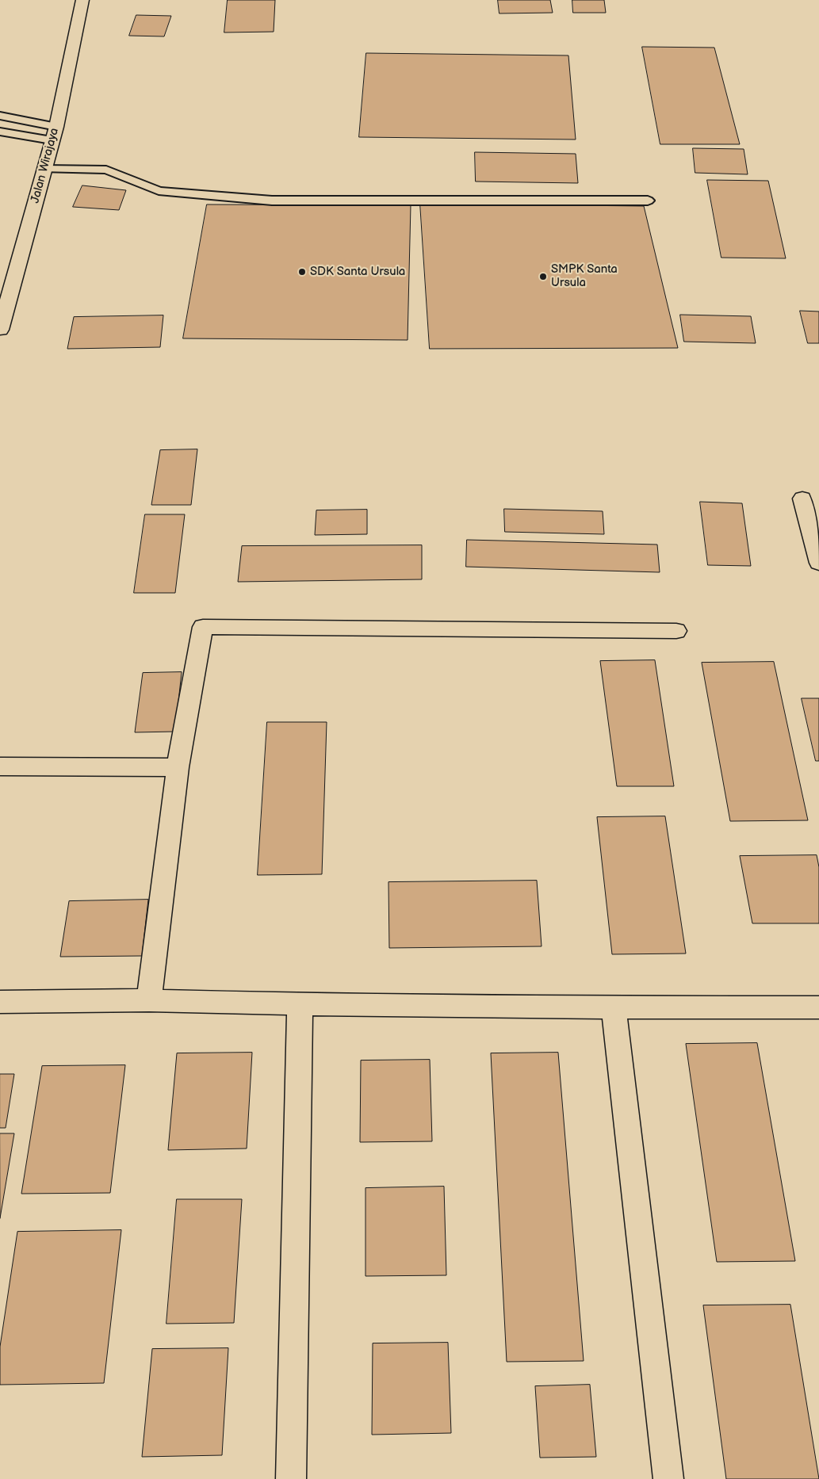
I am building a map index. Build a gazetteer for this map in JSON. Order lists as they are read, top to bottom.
{
  "streets": {
    "street": ["Jalan Wirajaya"]
  },
  "places": ["SDK Santa Ursula", "SMPK Santa Ursula"]
}
